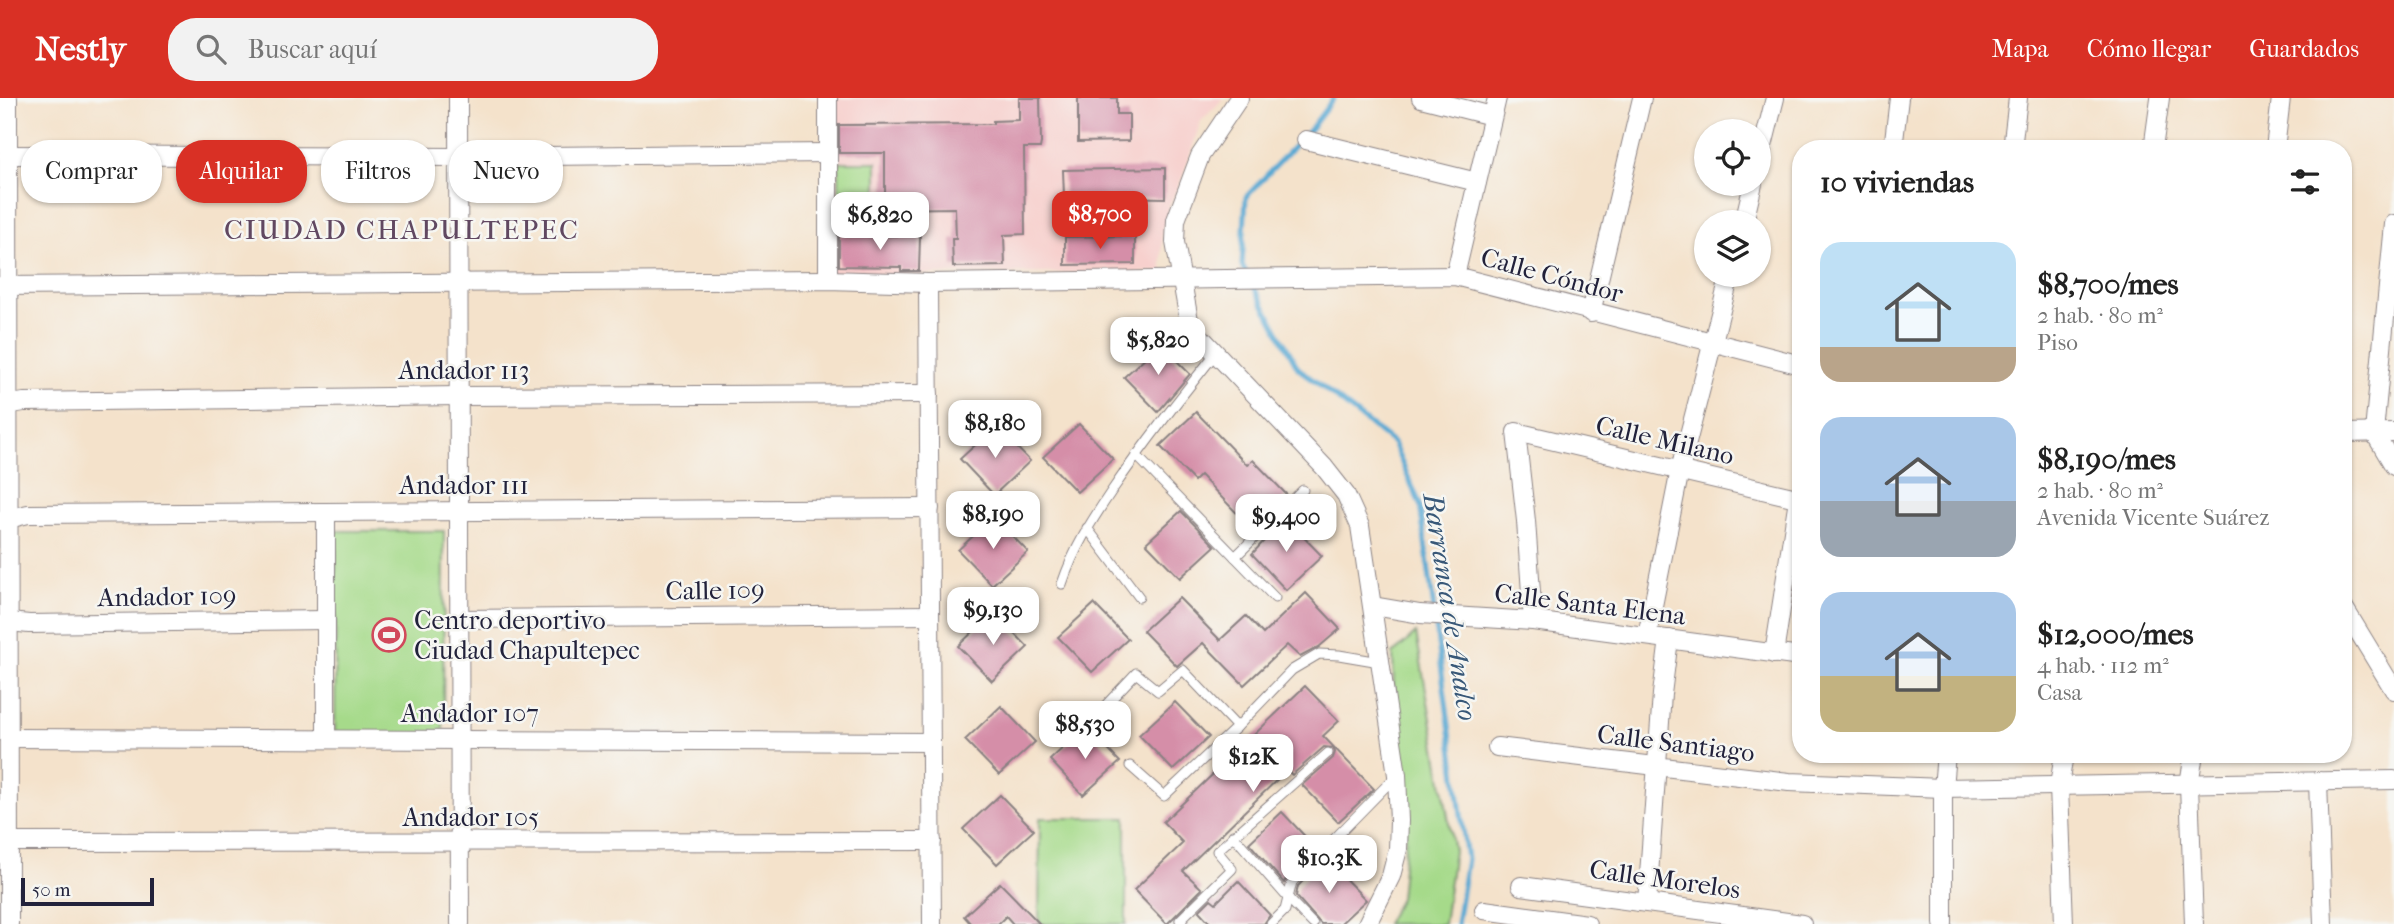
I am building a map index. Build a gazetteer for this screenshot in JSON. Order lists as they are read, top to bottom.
{
  "streets": {
    "street": [
      "Calle Cóndor",
      "Andador 113",
      "Calle Milano",
      "Andador 111",
      "Calle 109",
      "Andador 109",
      "Calle Santa Elena",
      "Andador 107",
      "Calle Santiago",
      "Andador 105",
      "Calle Morelos"
    ]
  },
  "crossings": [
    ["Calle Milano", "Calle Santa Elena"]
  ],
  "districts": ["CIUDAD CHAPULTEPEC"],
  "water": ["Barranca de Analco"],
  "places": {
    "sports": ["Centro deportivo Ciudad Chapultepec"]
  },
  "scale_bar": "50 m",
  "page": {
    "header": "Nestly",
    "search": "Buscar aquí",
    "nav": ["Mapa", "Cómo llegar", "Guardados"],
    "chip": [
      "Comprar",
      "Alquilar",
      "Filtros",
      "Nuevo"
    ],
    "heading": "10 viviendas",
    "price": [
      "$8,700",
      "$6,820",
      "$5,820",
      "$8,180",
      "$8,190",
      "$9,400",
      "$9,130",
      "$8,530",
      "$12K",
      "$10.3K"
    ],
    "list": [
      {
        "name": "$8,700/mes",
        "note": "2 hab. · 80 m² · Piso"
      },
      {
        "name": "$8,190/mes",
        "note": "2 hab. · 80 m² · Avenida Vicente Suárez"
      },
      {
        "name": "$12,000/mes",
        "note": "4 hab. · 112 m² · Casa"
      }
    ],
    "scale": "50 m"
  }
}
